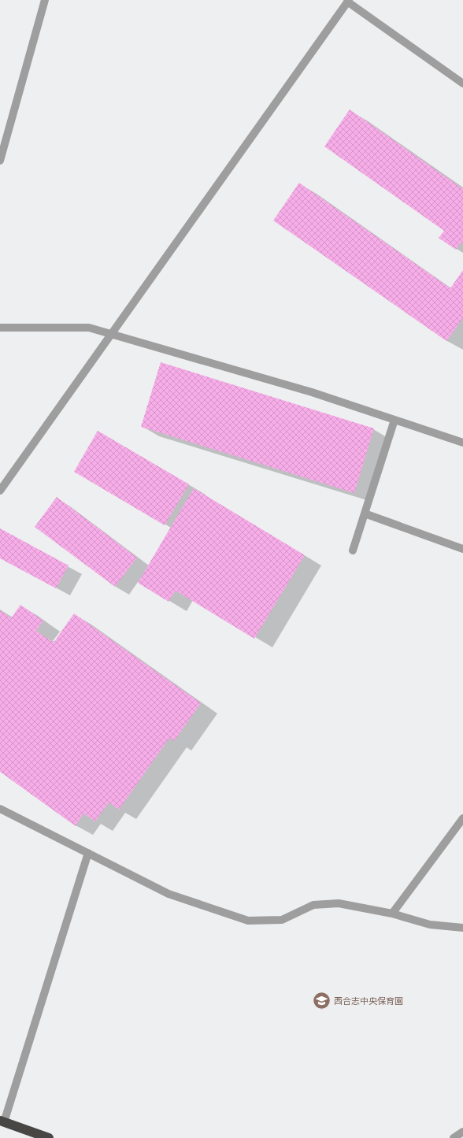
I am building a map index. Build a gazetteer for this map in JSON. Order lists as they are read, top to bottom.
{
  "places": {
    "school or university": ["西合志中央保育園"]
  }
}
